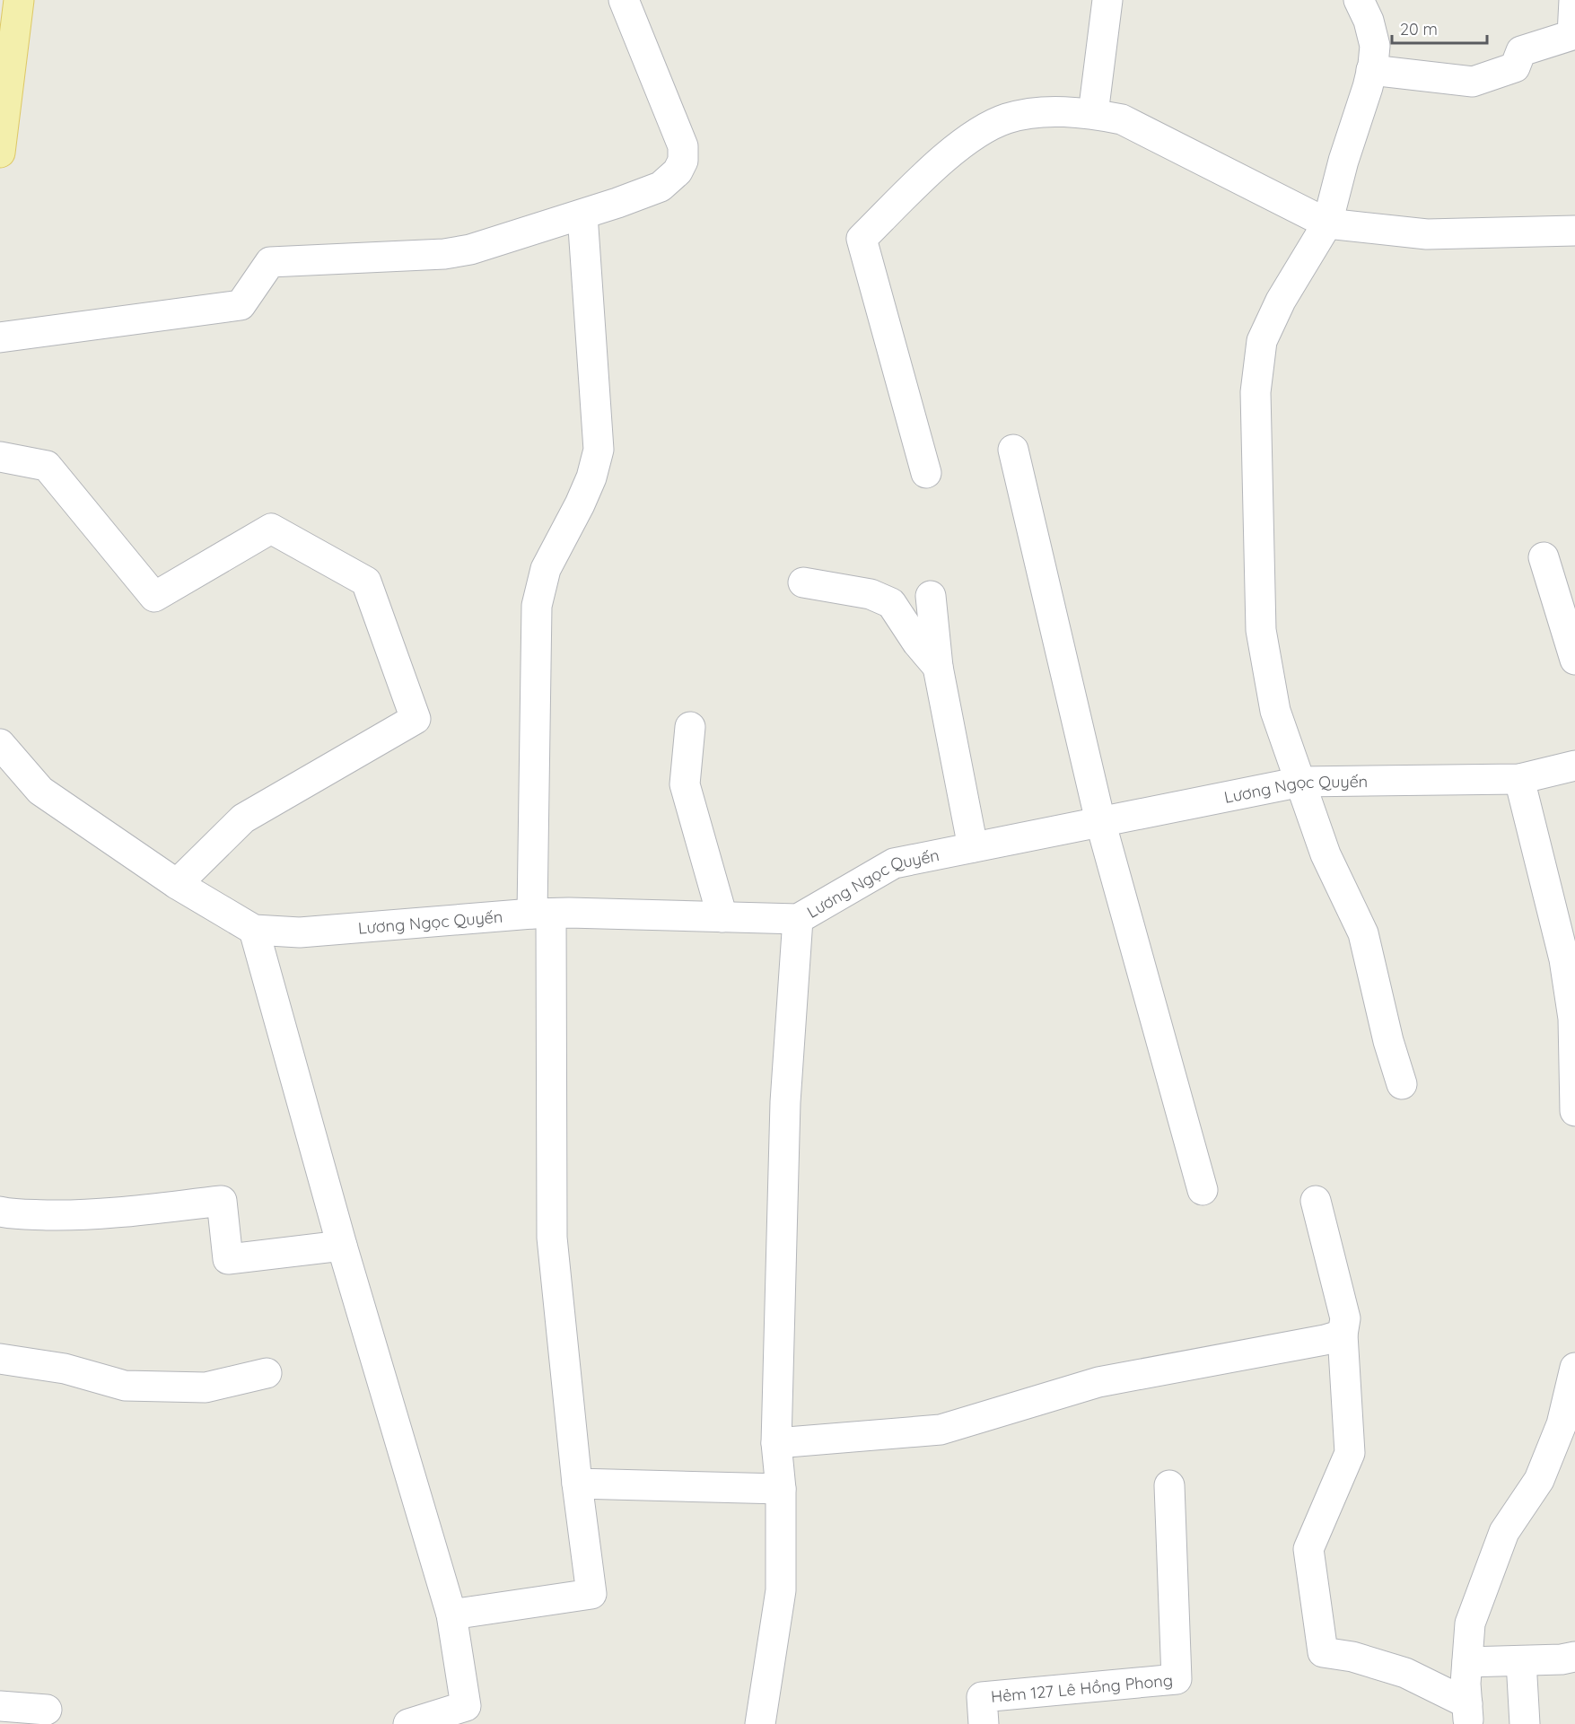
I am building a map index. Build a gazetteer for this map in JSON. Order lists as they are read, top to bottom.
{
  "streets": {
    "street": ["Lương Ngọc Quyến", "Hẻm 127 Lê Hồng Phong"]
  },
  "scale_bar": "20 m"
}
